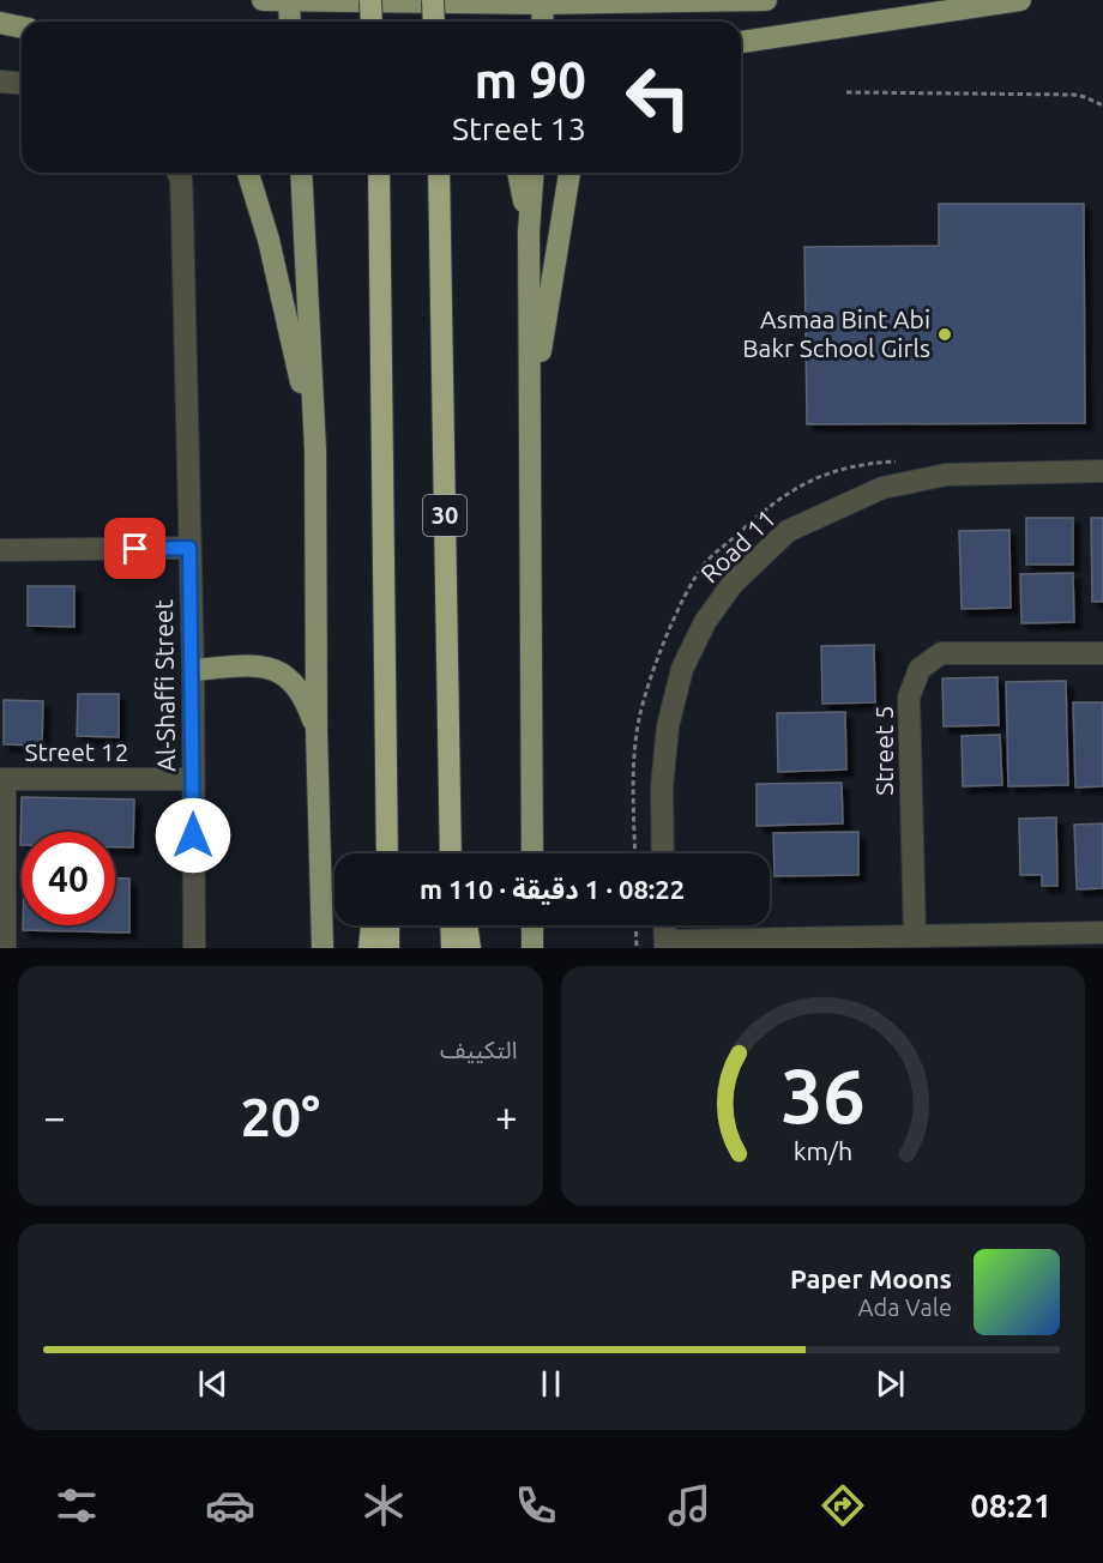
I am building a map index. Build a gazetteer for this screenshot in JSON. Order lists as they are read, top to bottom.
{
  "streets": {
    "highway": ["30"],
    "street": [
      "Road 11",
      "Al-Shaffi Street",
      "Street 5",
      "Street 12"
    ]
  },
  "crossings": [
    ["Al-Shaffi Street", "Street 12"]
  ],
  "places": ["Asmaa Bint Abi Bakr School Girls"],
  "page": {
    "turn": ["90 m", "Street 13"],
    "limit": "40",
    "trip": "08:22 · 1 دقيقة · 110 m",
    "tile": "التكييف",
    "heat": ["−", "20°", "+"],
    "song": ["Paper Moons", "Ada Vale"],
    "tabs": "08:21",
    "gauge": ["36", "km/h"]
  }
}
